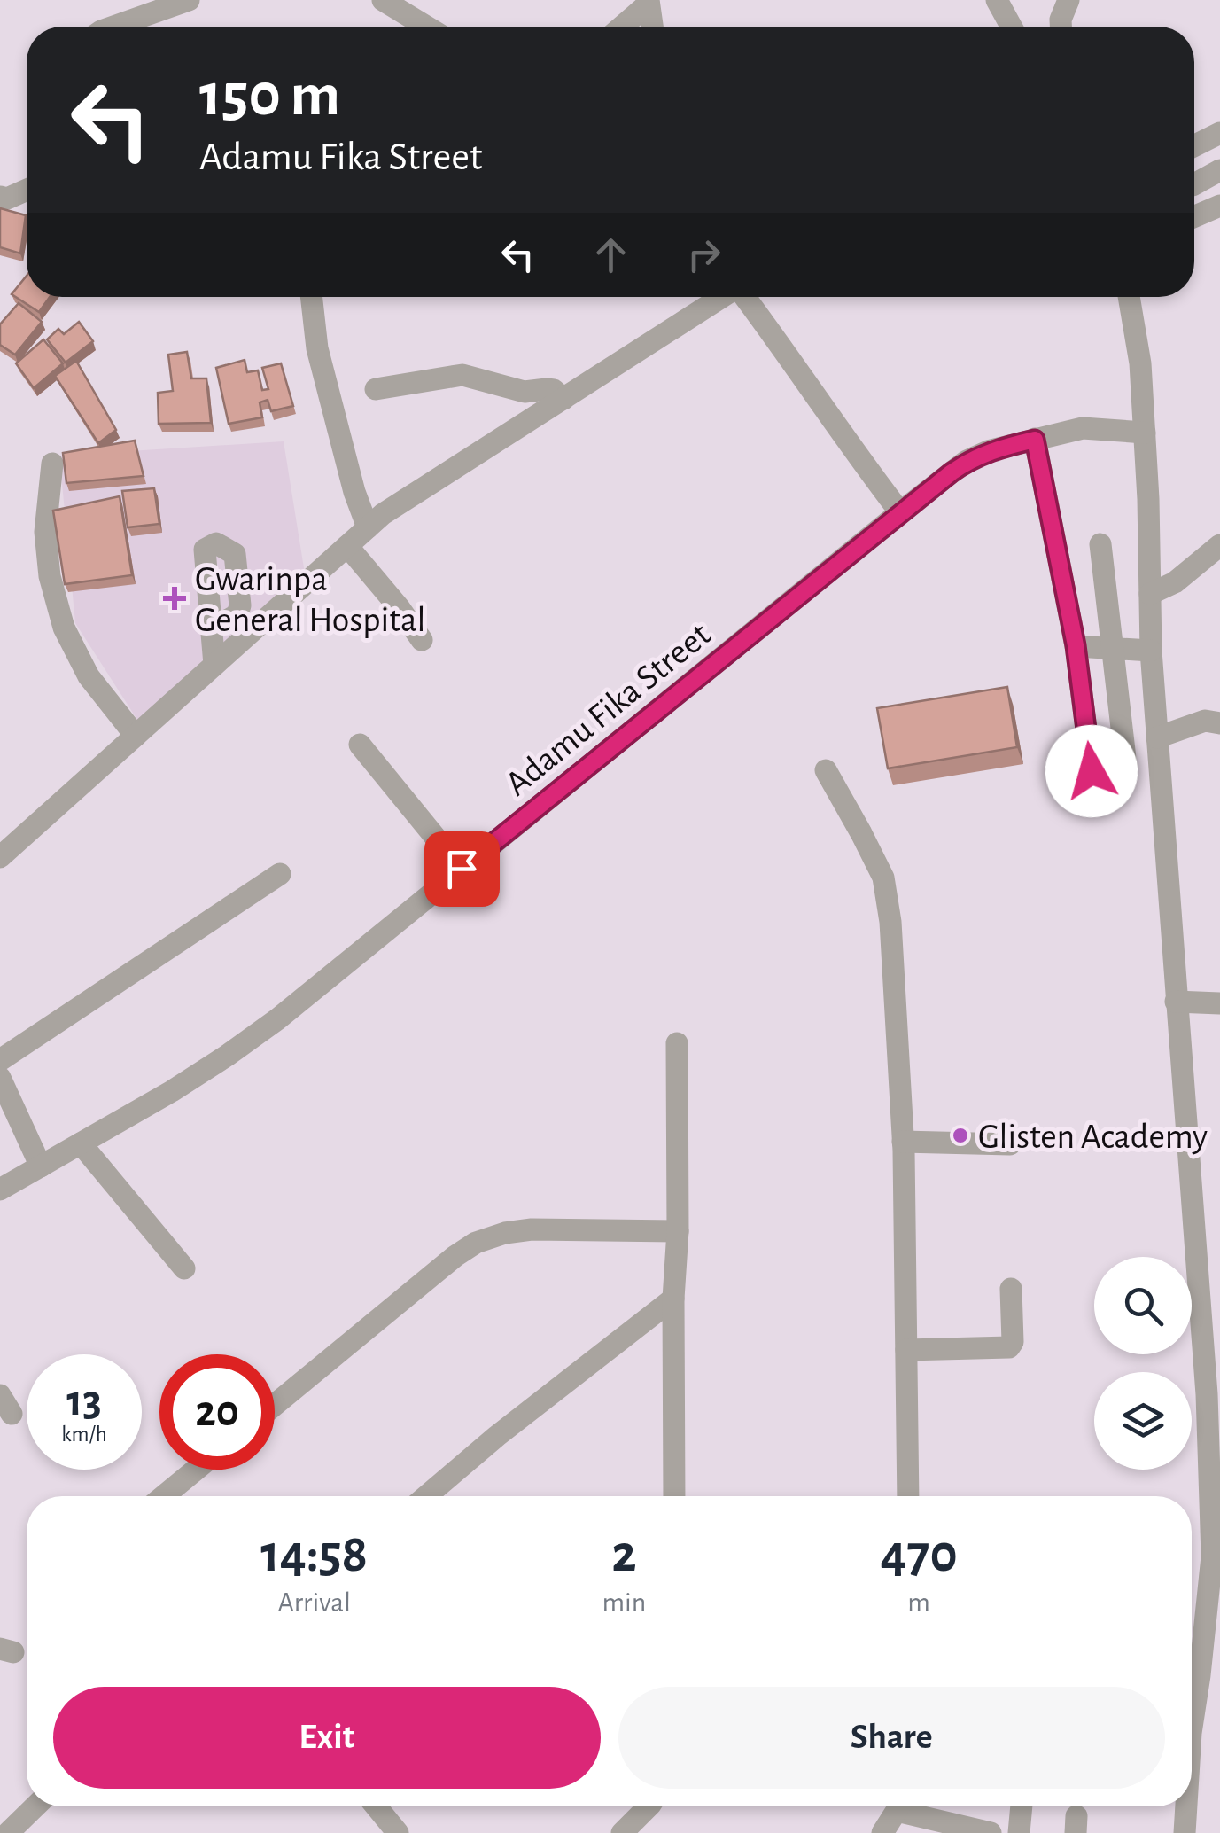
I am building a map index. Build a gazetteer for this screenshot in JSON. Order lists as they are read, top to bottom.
{
  "streets": {
    "street": ["Adamu Fika Street"]
  },
  "places": {
    "health": ["Gwarinpa General Hospital"],
    "other": ["Glisten Academy"]
  },
  "page": {
    "turn": ["150 m", "Adamu Fika Street"],
    "speed": "13 km/h",
    "limit": "20",
    "eta": [
      "14:58",
      "Arrival",
      "2",
      "min",
      "470",
      "m"
    ],
    "buttons": ["Exit", "Share"]
  }
}
